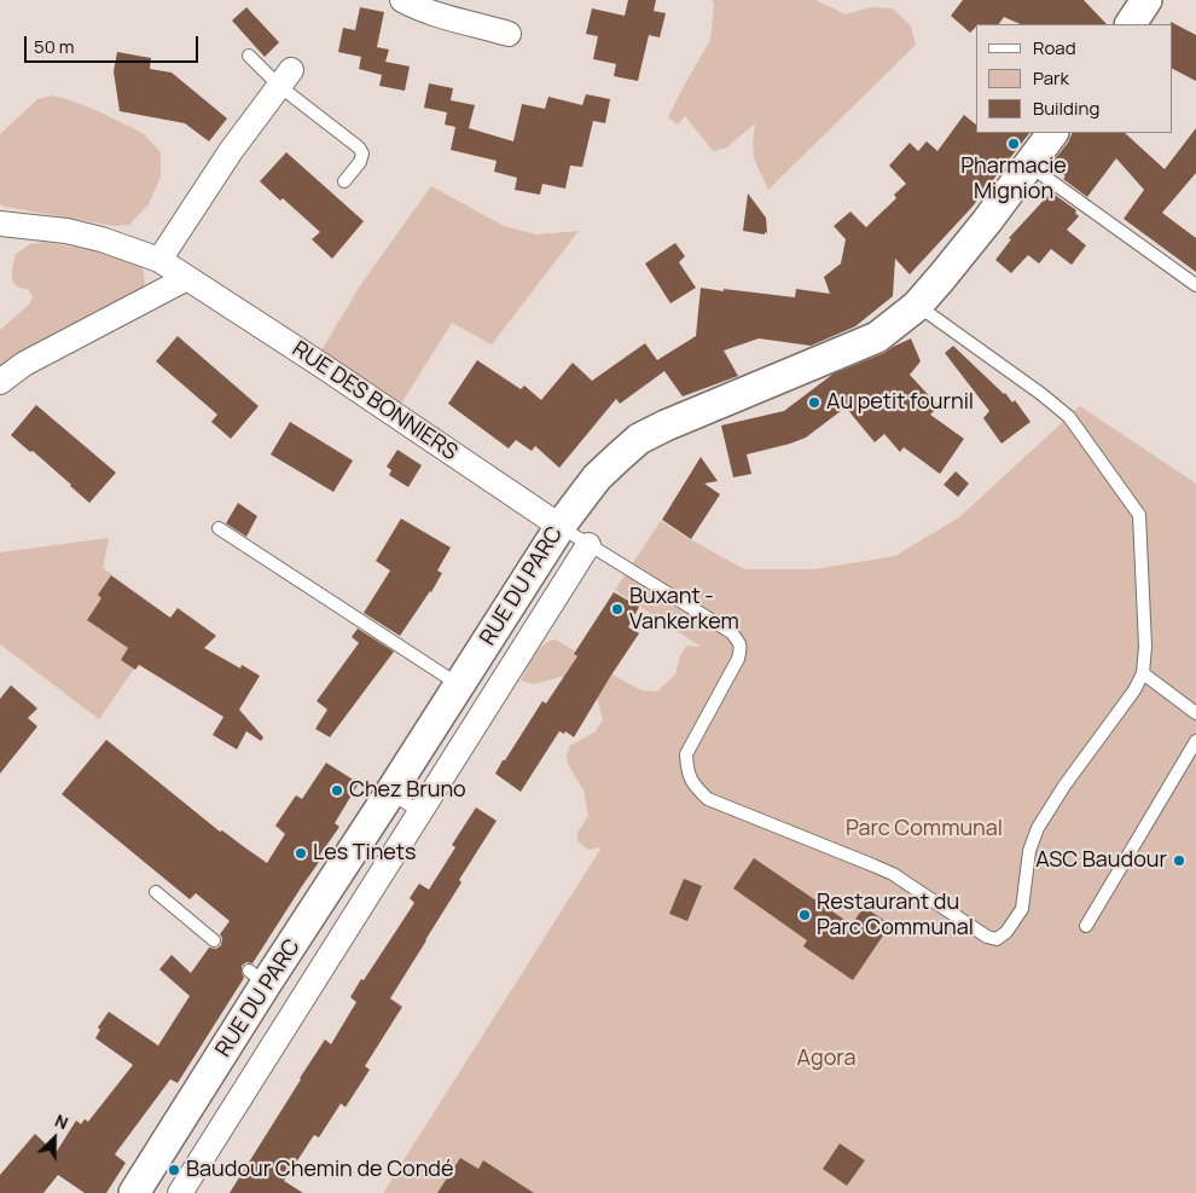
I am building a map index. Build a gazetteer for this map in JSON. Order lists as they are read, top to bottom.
{
  "streets": {
    "street": ["RUE DES BONNIERS", "RUE DU PARC"]
  },
  "crossings": [
    ["RUE DES BONNIERS", "RUE DU PARC"]
  ],
  "parks": ["Parc Communal", "Agora"],
  "places": [
    "Pharmacie Mignion",
    "Au petit fournil",
    "Buxant - Vankerkem",
    "Chez Bruno",
    "Les Tinets",
    "ASC Baudour",
    "Restaurant du Parc Communal",
    "Baudour Chemin de Condé"
  ],
  "legend": ["Road", "Park", "Building"],
  "scale_bar": "50 m",
  "north": "top right"
}
